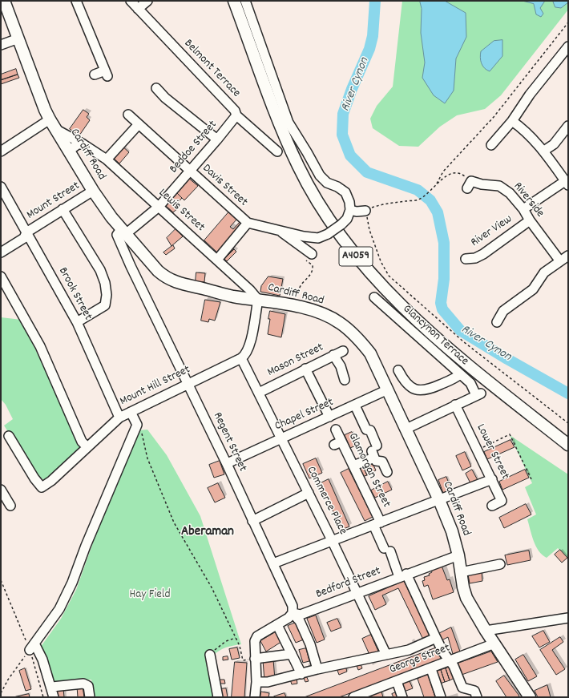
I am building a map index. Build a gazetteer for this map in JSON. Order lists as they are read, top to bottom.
{
  "streets": {
    "main road": ["Cardiff Road", "A4059"],
    "street": [
      "Belmont Terrace",
      "Beddoe Street",
      "Davis Street",
      "Riverside",
      "Mount Street",
      "Lewis Street",
      "River View",
      "Brook Street",
      "Glancynon Terrace",
      "Mason Street",
      "Mount Hill Street",
      "Chapel Street",
      "Regent Street",
      "Lower Street",
      "Glamorgan Street",
      "Commerce Place",
      "Bedford Street",
      "George Street"
    ]
  },
  "crossings": [
    ["Belmont Terrace", "Beddoe Street"],
    ["Beddoe Street", "Cardiff Road"],
    ["Beddoe Street", "Davis Street"],
    ["Beddoe Street", "Lewis Street"],
    ["Beddoe Street", "Regent Street"],
    ["Cardiff Road", "Mount Street"],
    ["Cardiff Road", "Lewis Street"],
    ["Cardiff Road", "Chapel Street"],
    ["Cardiff Road", "Regent Street"],
    ["Cardiff Road", "Bedford Street"],
    ["Cardiff Road", "George Street"],
    ["Riverside", "River View"],
    ["Mount Street", "Brook Street"],
    ["Brook Street", "Mount Hill Street"],
    ["Glancynon Terrace", "Lower Street"],
    ["Mason Street", "Commerce Place"],
    ["Mount Hill Street", "Regent Street"],
    ["Mount Hill Street", "Commerce Place"],
    ["Chapel Street", "Commerce Place"],
    ["Regent Street", "Bedford Street"],
    ["Glamorgan Street", "Bedford Street"],
    ["Glamorgan Street", "George Street"],
    ["Commerce Place", "Bedford Street"]
  ],
  "districts": ["Aberaman"],
  "water": ["River Cynon"],
  "parks": ["Hay Field"]
}
